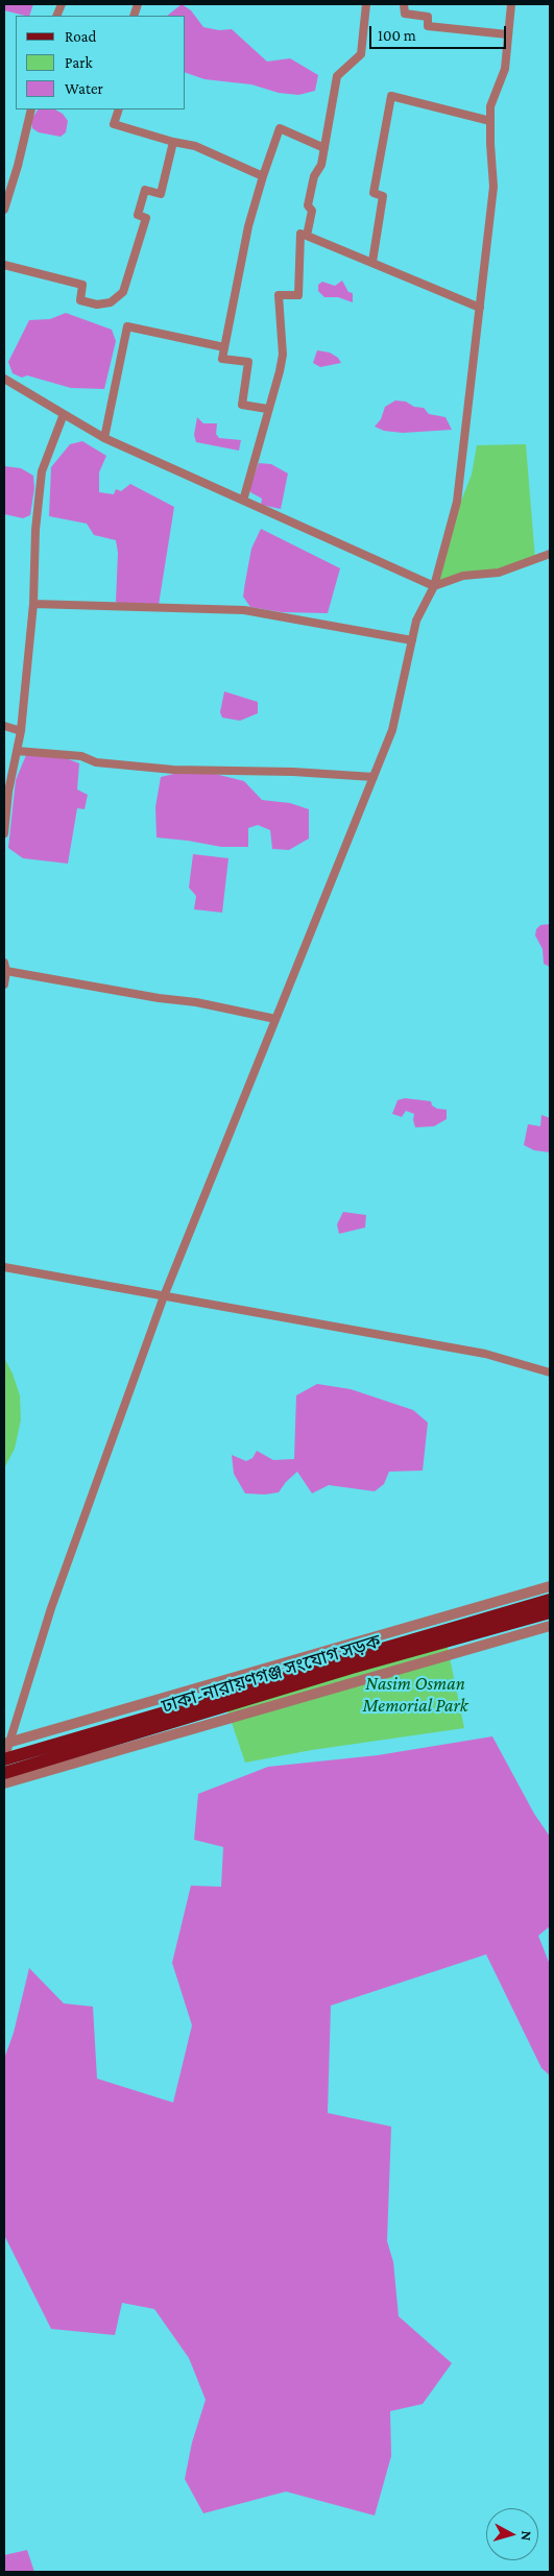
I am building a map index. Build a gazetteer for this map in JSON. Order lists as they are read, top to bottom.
{
  "streets": {
    "main road": ["ঢাকা-নারায়ণগঞ্জ সংযোগ সড়ক"]
  },
  "parks": ["Nasim Osman Memorial Park"],
  "legend": ["Road", "Park", "Water"],
  "scale_bar": "100 m",
  "north": "right"
}
